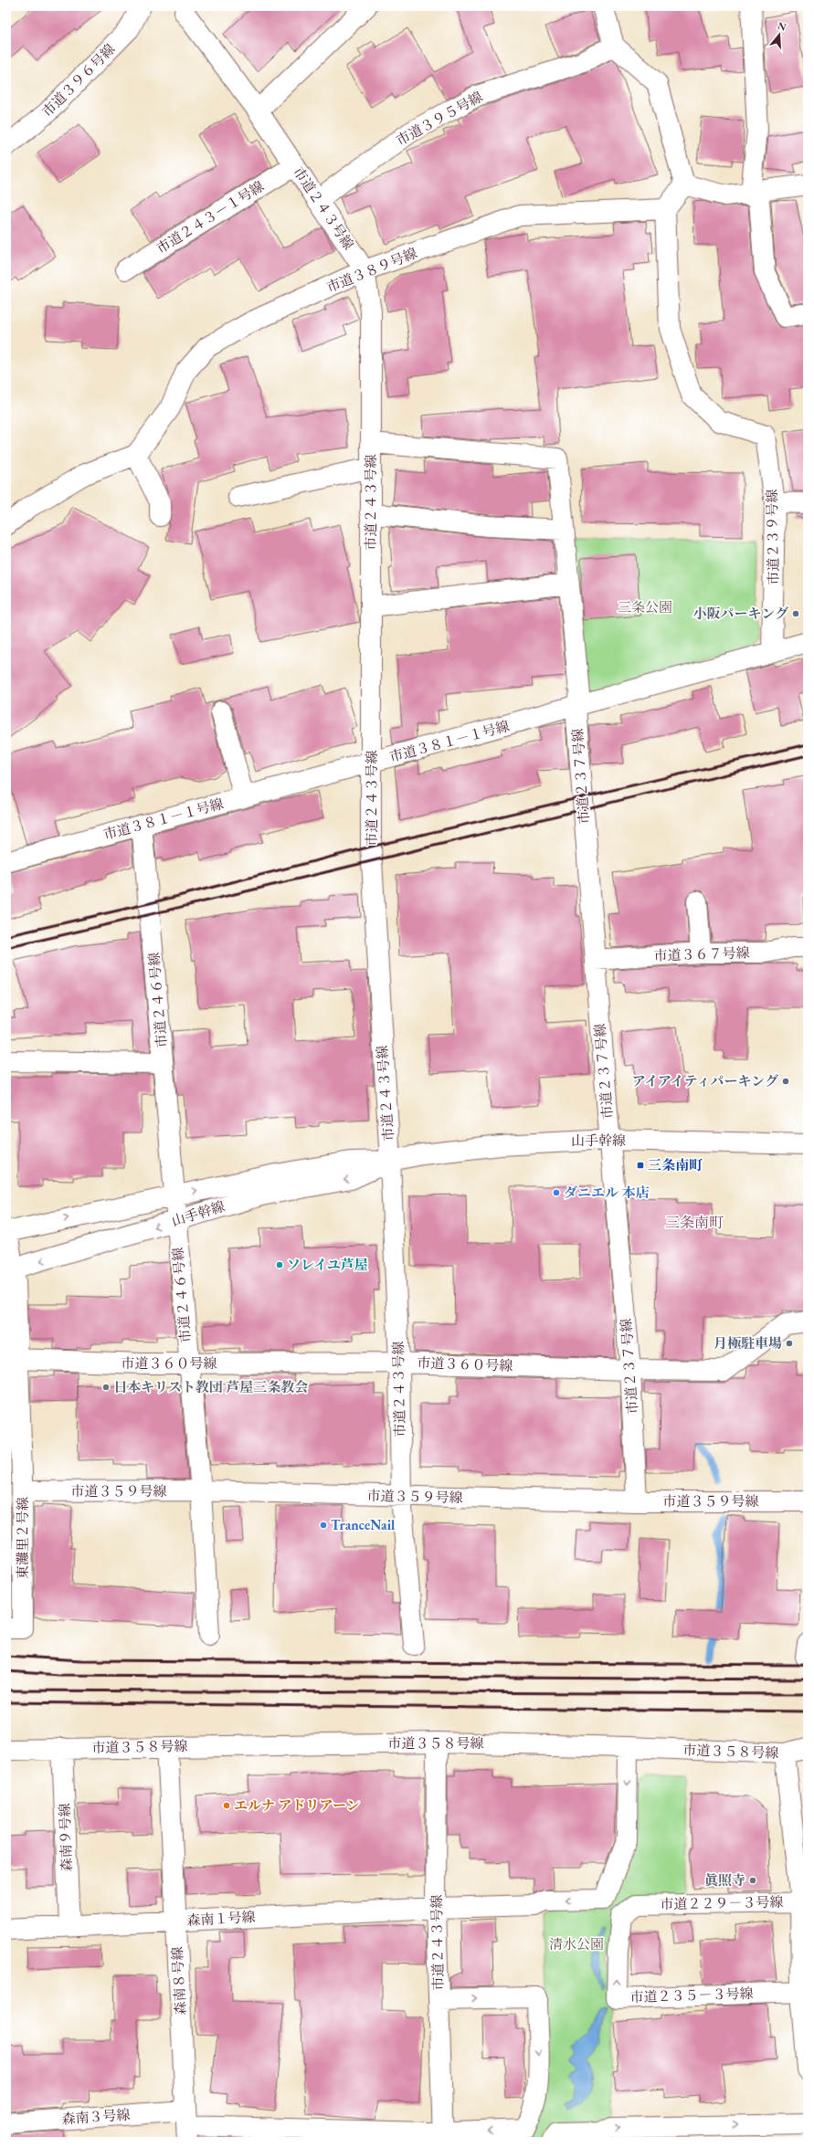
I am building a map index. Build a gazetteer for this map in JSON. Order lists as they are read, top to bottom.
{
  "streets": {
    "street": [
      "市道３９６号線",
      "市道３９５号線",
      "市道２４３号線",
      "市道２４３－１号線",
      "市道３８９号線",
      "市道２３９号線",
      "市道３８１－１号線",
      "市道２３７号線",
      "市道３６７号線",
      "市道２４６号線",
      "山手幹線",
      "市道３６０号線",
      "市道３５９号線",
      "東灘里２号線",
      "市道３５８号線",
      "森南９号線",
      "市道２２９－３号線",
      "森南１号線",
      "森南８号線",
      "市道２３５－３号線",
      "森南３号線"
    ]
  },
  "crossings": [
    ["市道３９５号線", "市道２４３号線"],
    ["市道２４３号線", "市道２４３－１号線"],
    ["市道２４３号線", "市道３８９号線"],
    ["市道２４３号線", "市道３８１－１号線"],
    ["市道２４３号線", "市道２３７号線"],
    ["市道２４３号線", "山手幹線"],
    ["市道２４３号線", "市道３６０号線"],
    ["市道２４３号線", "市道３５９号線"],
    ["市道２４３号線", "市道３５８号線"],
    ["市道２４３号線", "森南１号線"],
    ["市道２４３号線", "森南３号線"],
    ["市道３８９号線", "市道２３９号線"],
    ["市道２３９号線", "市道３８１－１号線"],
    ["市道３８１－１号線", "市道２３７号線"],
    ["市道３８１－１号線", "市道２４６号線"],
    ["市道２３７号線", "市道３６７号線"],
    ["市道２３７号線", "山手幹線"],
    ["市道２３７号線", "市道３６０号線"],
    ["市道２３７号線", "市道３５９号線"],
    ["市道２４６号線", "山手幹線"],
    ["市道２４６号線", "市道３６０号線"],
    ["市道２４６号線", "市道３５９号線"],
    ["山手幹線", "東灘里２号線"],
    ["市道３６０号線", "東灘里２号線"],
    ["市道３５９号線", "東灘里２号線"],
    ["市道３５８号線", "森南９号線"],
    ["市道３５８号線", "森南８号線"],
    ["森南９号線", "森南１号線"],
    ["市道２２９－３号線", "市道２３５－３号線"],
    ["森南１号線", "森南８号線"],
    ["森南８号線", "森南３号線"]
  ],
  "districts": ["三条南町"],
  "parks": ["三条公園", "清水公園"],
  "places": {
    "other": [
      "小阪パーキング",
      "アイアイティパーキング",
      "ダニエル 本店",
      "ソレイユ芦屋",
      "月極駐車場",
      "日本キリスト教団 芦屋三条教会",
      "TranceNail",
      "エルナ アドリアーン",
      "眞照寺"
    ],
    "transit": ["三条南町"]
  },
  "north": "top"
}
